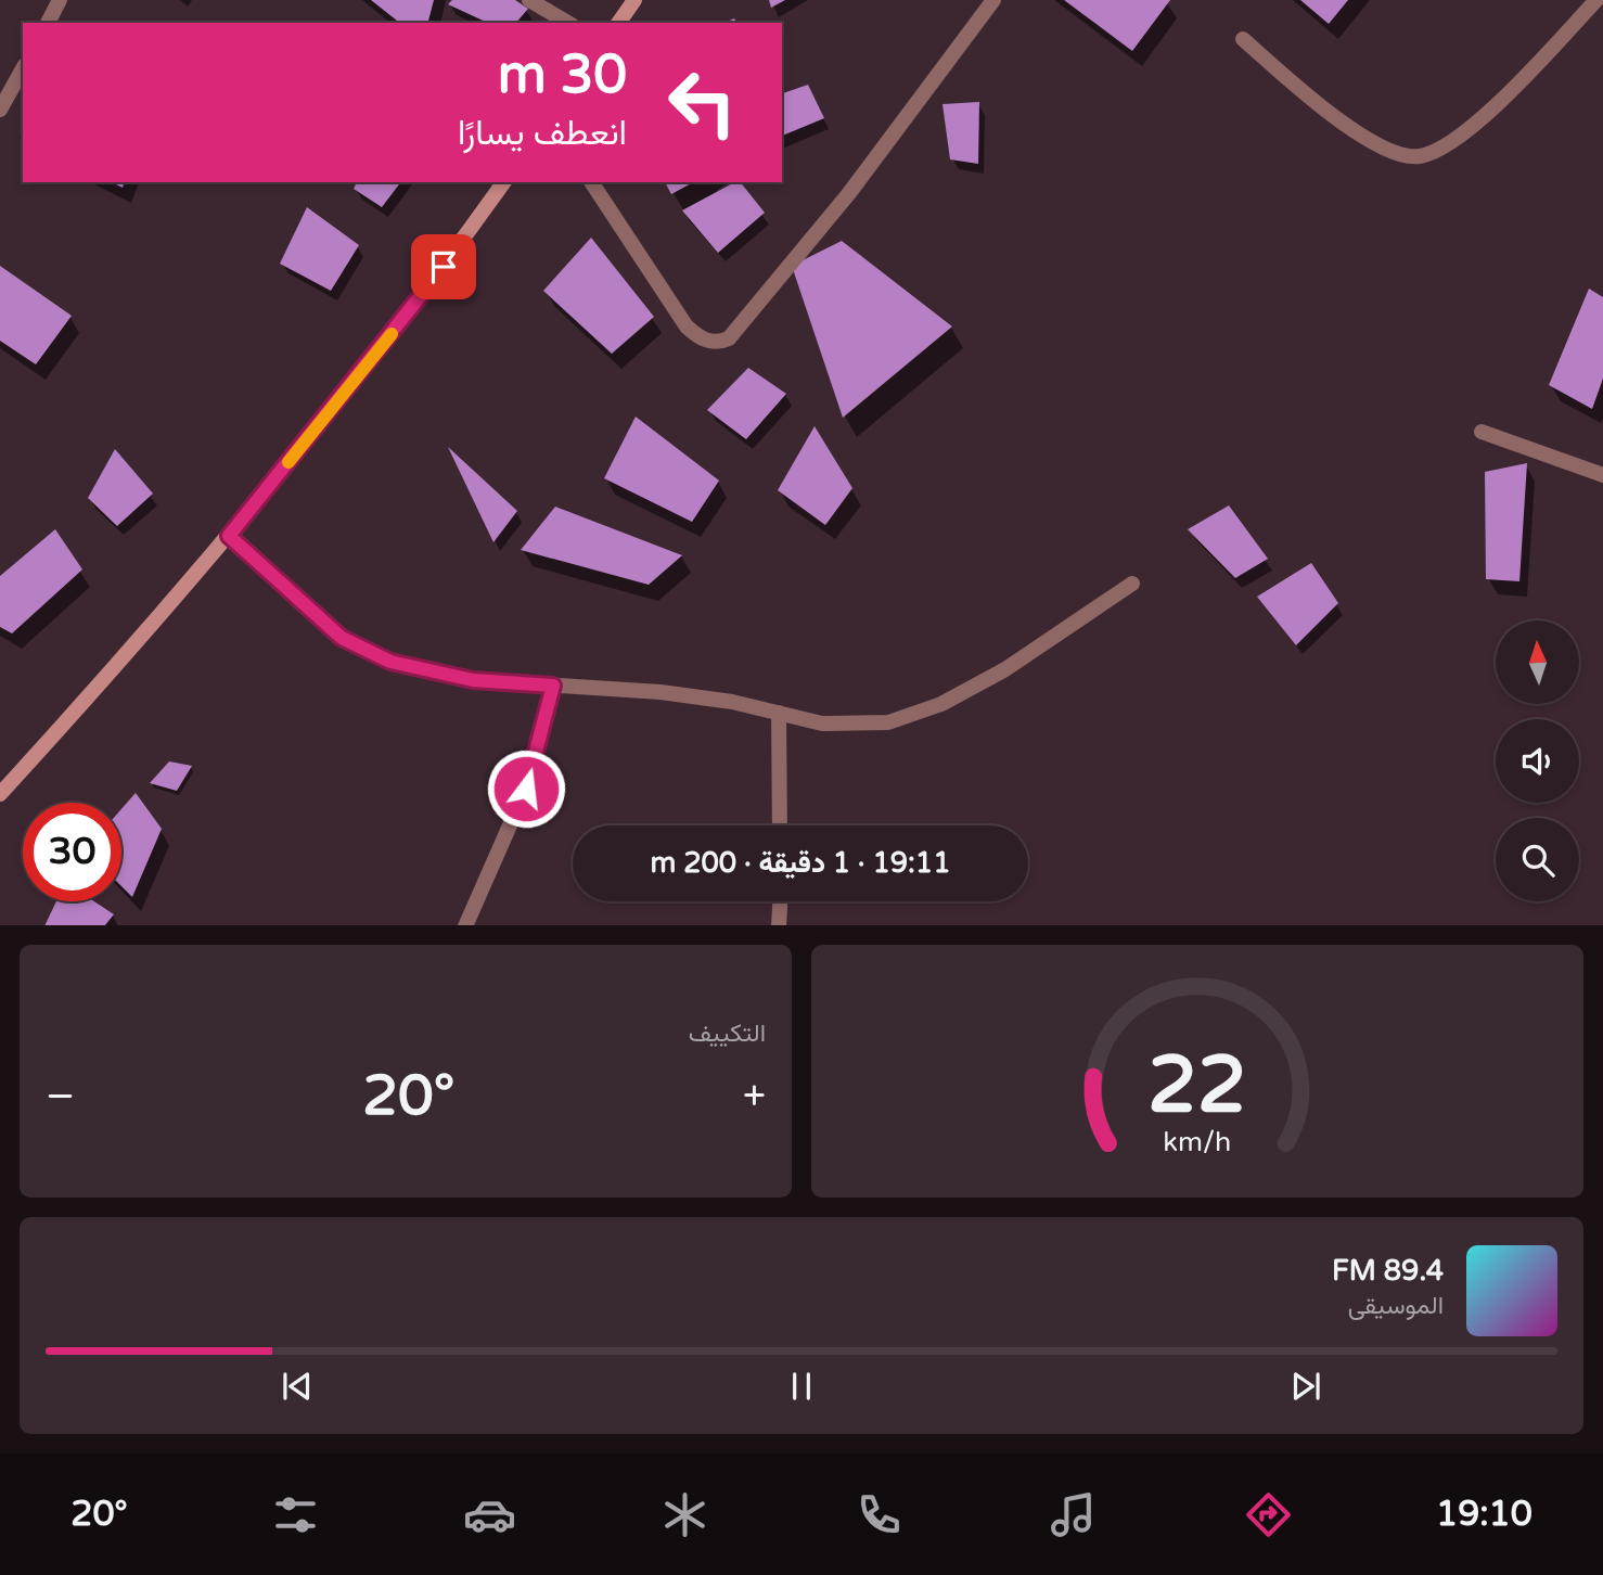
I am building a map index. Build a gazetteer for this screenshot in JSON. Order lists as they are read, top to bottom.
{
  "north": "top",
  "page": {
    "turn": ["30 m", "انعطف يسارًا"],
    "limit": "30",
    "trip": "19:11 · 1 دقيقة · 200 m",
    "tile": "التكييف",
    "heat": ["−", "20°", "+"],
    "song": ["89.4 FM", "الموسيقى"],
    "tabs": ["19:10", "20°"],
    "gauge": ["22", "km/h"]
  }
}
